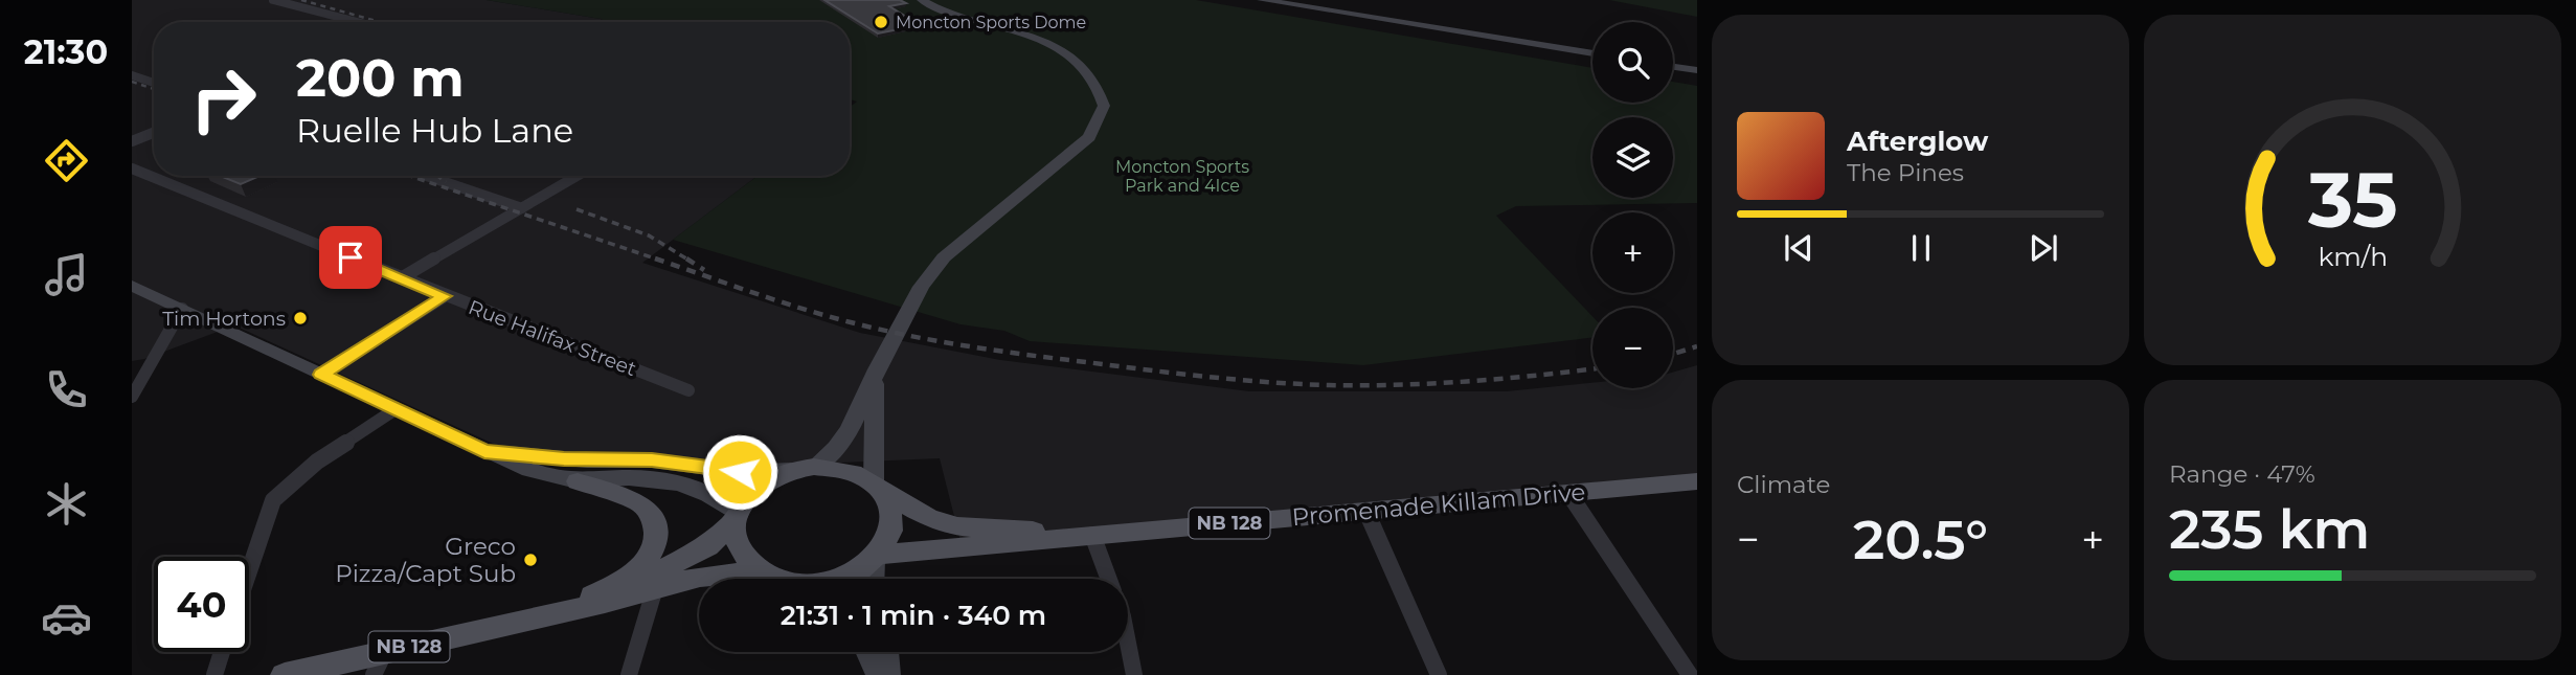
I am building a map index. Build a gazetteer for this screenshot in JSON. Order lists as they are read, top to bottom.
{
  "streets": {
    "main road": ["Promenade Killam Drive", "NB 128"],
    "street": ["Rue Halifax Street"]
  },
  "parks": ["Moncton Sports Park and 4Ice"],
  "places": ["Moncton Sports Dome", "Tim Hortons", "Greco Pizza/Capt Sub"],
  "page": {
    "tabs": "21:30",
    "map_buttons": ["+", "−"],
    "turn": ["200 m", "Ruelle Hub Lane"],
    "song": ["Afterglow", "The Pines"],
    "tile": [
      "Climate",
      ["Range · 47%", "235 km"]
    ],
    "heat": ["−", "20.5°", "+"],
    "limit": "40",
    "trip": "21:31 · 1 min · 340 m",
    "gauge": ["35", "km/h"]
  }
}
